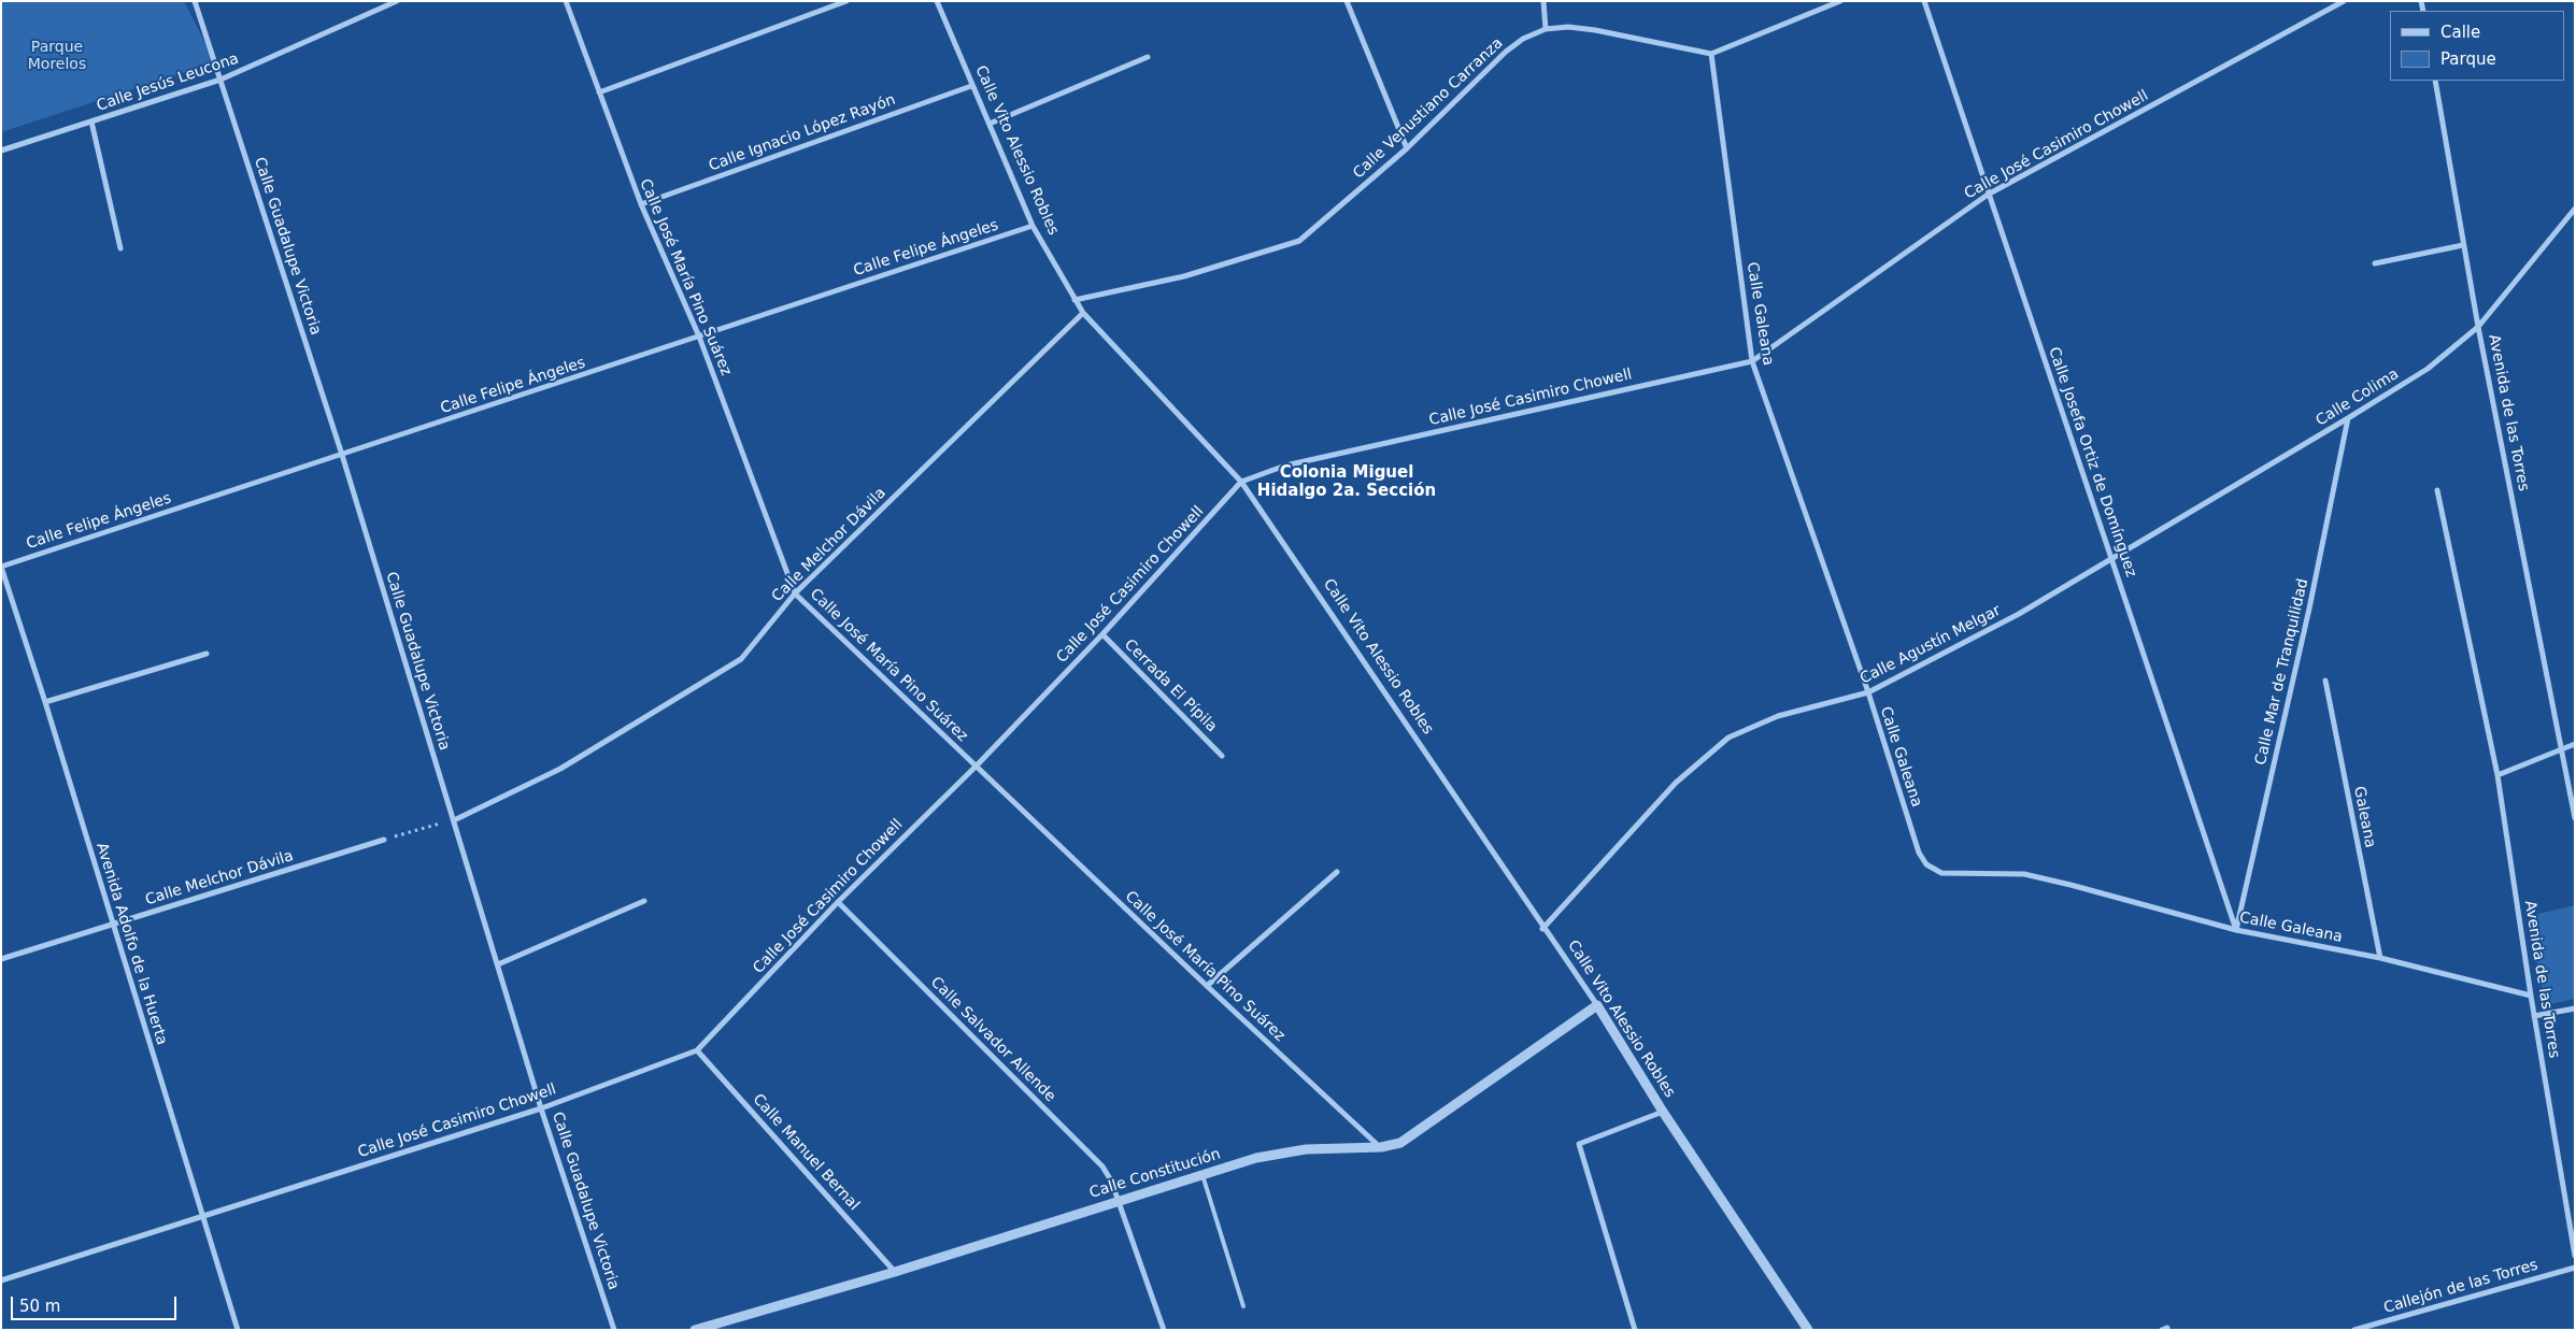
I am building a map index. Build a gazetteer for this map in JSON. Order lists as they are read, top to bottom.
{
  "streets": {
    "street": [
      "Calle Jesús Leucona",
      "Calle Venustiano Carranza",
      "Calle Ignacio López Rayón",
      "Calle José Casimiro Chowell",
      "Calle Vito Alessio Robles",
      "Calle Guadalupe Victoria",
      "Calle Felipe Ángeles",
      "Calle José María Pino Suárez",
      "Calle Galeana",
      "Calle Colima",
      "Avenida de las Torres",
      "Calle Josefa Ortiz de Domínguez",
      "Calle Melchor Dávila",
      "Calle Agustín Melgar",
      "Calle Mar de Tranquilidad",
      "Cerrada El Pípila",
      "Galeana",
      "Avenida Adolfo de la Huerta",
      "Calle Salvador Allende",
      "Calle Manuel Bernal",
      "Calle Constitución",
      "Callejón de las Torres"
    ]
  },
  "crossings": [
    ["Calle Jesús Leucona", "Calle Guadalupe Victoria"],
    ["Calle Venustiano Carranza", "Calle Vito Alessio Robles"],
    ["Calle Venustiano Carranza", "Calle Galeana"],
    ["Calle Ignacio López Rayón", "Calle Vito Alessio Robles"],
    ["Calle Ignacio López Rayón", "Calle José María Pino Suárez"],
    ["Calle José Casimiro Chowell", "Calle Vito Alessio Robles"],
    ["Calle José Casimiro Chowell", "Calle Guadalupe Victoria"],
    ["Calle José Casimiro Chowell", "Calle José María Pino Suárez"],
    ["Calle José Casimiro Chowell", "Calle Galeana"],
    ["Calle José Casimiro Chowell", "Calle Josefa Ortiz de Domínguez"],
    ["Calle José Casimiro Chowell", "Cerrada El Pípila"],
    ["Calle José Casimiro Chowell", "Avenida Adolfo de la Huerta"],
    ["Calle José Casimiro Chowell", "Calle Salvador Allende"],
    ["Calle José Casimiro Chowell", "Calle Manuel Bernal"],
    ["Calle Vito Alessio Robles", "Calle Felipe Ángeles"],
    ["Calle Vito Alessio Robles", "Calle Melchor Dávila"],
    ["Calle Vito Alessio Robles", "Calle Agustín Melgar"],
    ["Calle Vito Alessio Robles", "Calle Constitución"],
    ["Calle Guadalupe Victoria", "Calle Felipe Ángeles"],
    ["Calle Guadalupe Victoria", "Calle Melchor Dávila"],
    ["Calle Felipe Ángeles", "Calle José María Pino Suárez"],
    ["Calle Felipe Ángeles", "Avenida Adolfo de la Huerta"],
    ["Calle José María Pino Suárez", "Calle Melchor Dávila"],
    ["Calle José María Pino Suárez", "Calle Constitución"],
    ["Calle Galeana", "Avenida de las Torres"],
    ["Calle Galeana", "Calle Josefa Ortiz de Domínguez"],
    ["Calle Galeana", "Calle Agustín Melgar"],
    ["Calle Galeana", "Calle Mar de Tranquilidad"],
    ["Calle Galeana", "Galeana"],
    ["Calle Colima", "Avenida de las Torres"],
    ["Calle Colima", "Calle Josefa Ortiz de Domínguez"],
    ["Calle Colima", "Calle Agustín Melgar"],
    ["Calle Colima", "Calle Mar de Tranquilidad"],
    ["Calle Josefa Ortiz de Domínguez", "Calle Agustín Melgar"],
    ["Calle Josefa Ortiz de Domínguez", "Calle Mar de Tranquilidad"],
    ["Calle Melchor Dávila", "Avenida Adolfo de la Huerta"],
    ["Calle Salvador Allende", "Calle Constitución"],
    ["Calle Manuel Bernal", "Calle Constitución"]
  ],
  "districts": ["Colonia Miguel Hidalgo 2a. Sección"],
  "parks": ["Parque Morelos"],
  "legend": ["Calle", "Parque"],
  "scale_bar": "50 m"
}
